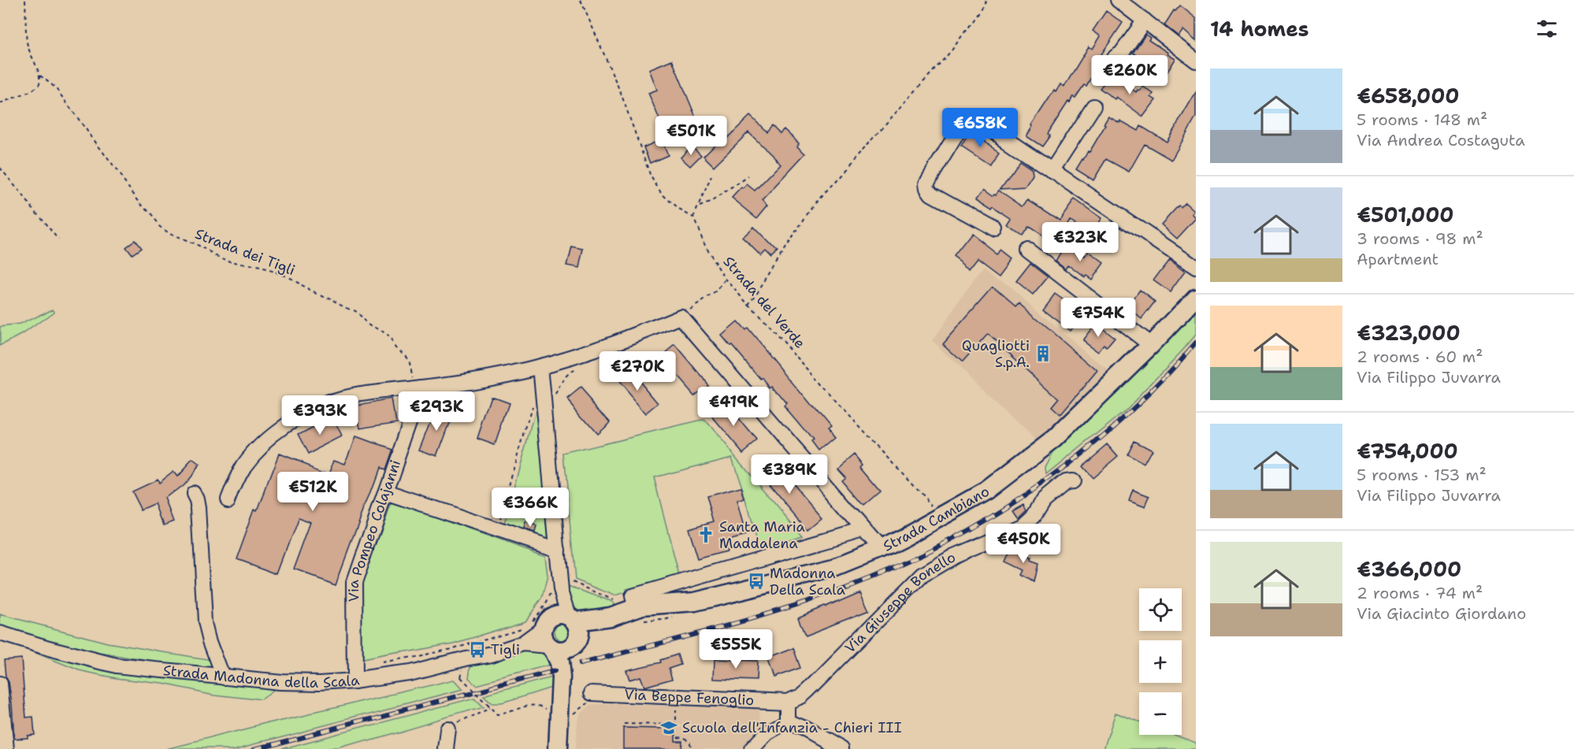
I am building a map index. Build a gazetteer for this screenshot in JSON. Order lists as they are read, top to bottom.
{
  "streets": {
    "main road": ["Strada Cambiano"],
    "street": [
      "Via Pompeo Colajanni",
      "Via Giuseppe Bonello",
      "Strada Madonna della Scala",
      "Via Beppe Fenoglio"
    ],
    "path": ["Strada dei Tigli", "Strada del Verde"]
  },
  "crossings": [
    ["Strada dei Tigli", "Via Pompeo Colajanni"],
    ["Strada del Verde", "Strada Cambiano"],
    ["Via Pompeo Colajanni", "Strada Madonna della Scala"],
    ["Via Giuseppe Bonello", "Via Beppe Fenoglio"]
  ],
  "places": {
    "building": ["Quagliotti S.p.A."],
    "church": ["Santa Maria Maddalena"],
    "bus stop": ["Madonna Della Scala", "Tigli"],
    "school or university": ["Scuola dell'Infanzia - Chieri III"]
  },
  "page": {
    "heading": "14 homes",
    "price": [
      "€260K",
      "€658K",
      "€501K",
      "€323K",
      "€754K",
      "€270K",
      "€419K",
      "€293K",
      "€393K",
      "€389K",
      "€512K",
      "€366K",
      "€450K",
      "€555K"
    ],
    "list": [
      {
        "name": "€658,000",
        "note": "5 rooms · 148 m² · Via Andrea Costaguta"
      },
      {
        "name": "€501,000",
        "note": "3 rooms · 98 m² · Apartment"
      },
      {
        "name": "€323,000",
        "note": "2 rooms · 60 m² · Via Filippo Juvarra"
      },
      {
        "name": "€754,000",
        "note": "5 rooms · 153 m² · Via Filippo Juvarra"
      },
      {
        "name": "€366,000",
        "note": "2 rooms · 74 m² · Via Giacinto Giordano"
      }
    ],
    "map_buttons": ["+", "−"]
  }
}
